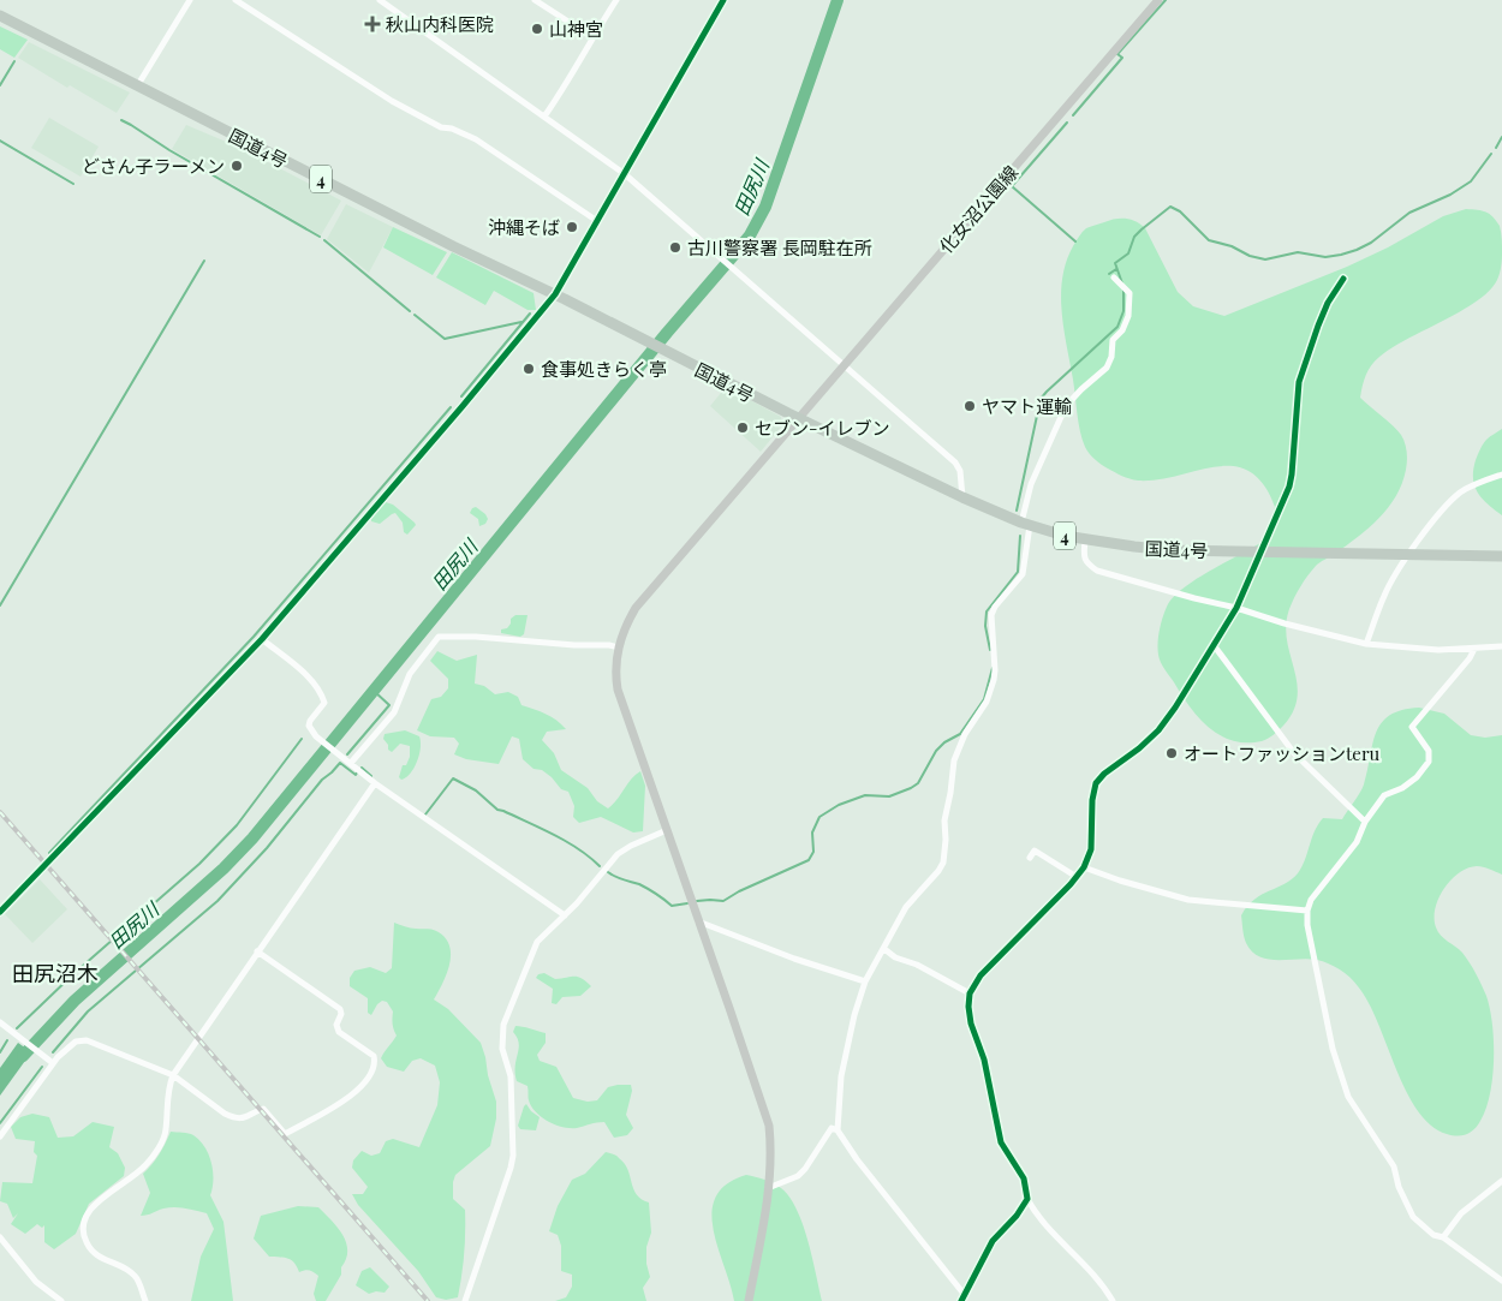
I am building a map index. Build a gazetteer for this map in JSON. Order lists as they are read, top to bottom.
{
  "streets": {
    "highway": ["国道4号", "4"],
    "street": ["化女沼公園線"]
  },
  "crossings": [
    ["国道4号", "化女沼公園線"]
  ],
  "districts": ["田尻沼木"],
  "water": ["田尻川"],
  "places": {
    "health": ["秋山内科医院"],
    "other": [
      "山神宮",
      "どさん子ラーメン",
      "沖縄そば",
      "古川警察署 長岡駐在所",
      "食事処きらく亭",
      "ヤマト運輸",
      "セブン-イレブン",
      "オートファッションteru"
    ]
  }
}
